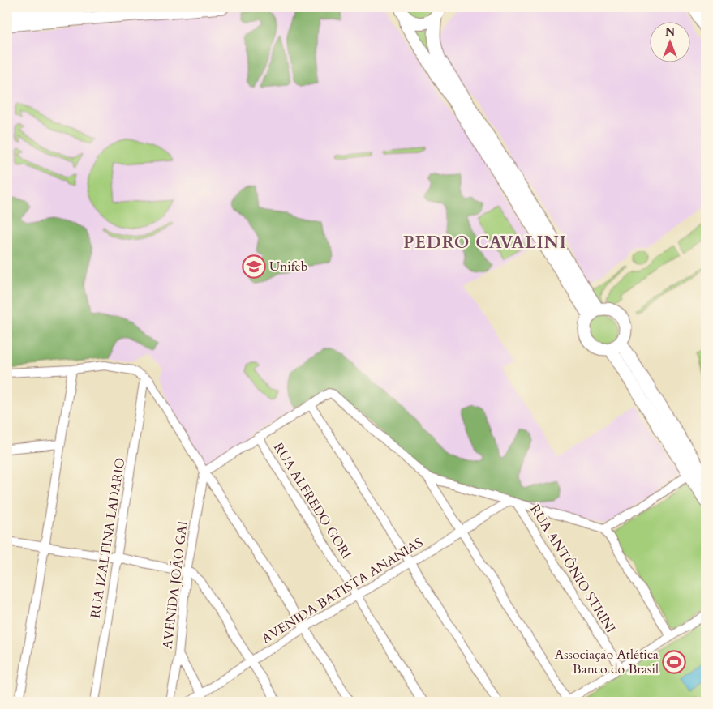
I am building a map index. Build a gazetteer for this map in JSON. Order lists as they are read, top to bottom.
{
  "streets": {
    "street": [
      "RUA ALFREDO GORI",
      "RUA IZALTINA LADARIO",
      "RUA ANTÔNIO STRINI",
      "AVENIDA JOÃO GAI",
      "AVENIDA BATISTA ANANIAS"
    ]
  },
  "crossings": [
    ["RUA ALFREDO GORI", "AVENIDA BATISTA ANANIAS"],
    ["RUA ANTÔNIO STRINI", "AVENIDA BATISTA ANANIAS"]
  ],
  "districts": ["PEDRO CAVALINI"],
  "places": {
    "school or university": ["Unifeb"],
    "sports": ["Associação Atlética Banco do Brasil"]
  },
  "north": "top"
}
